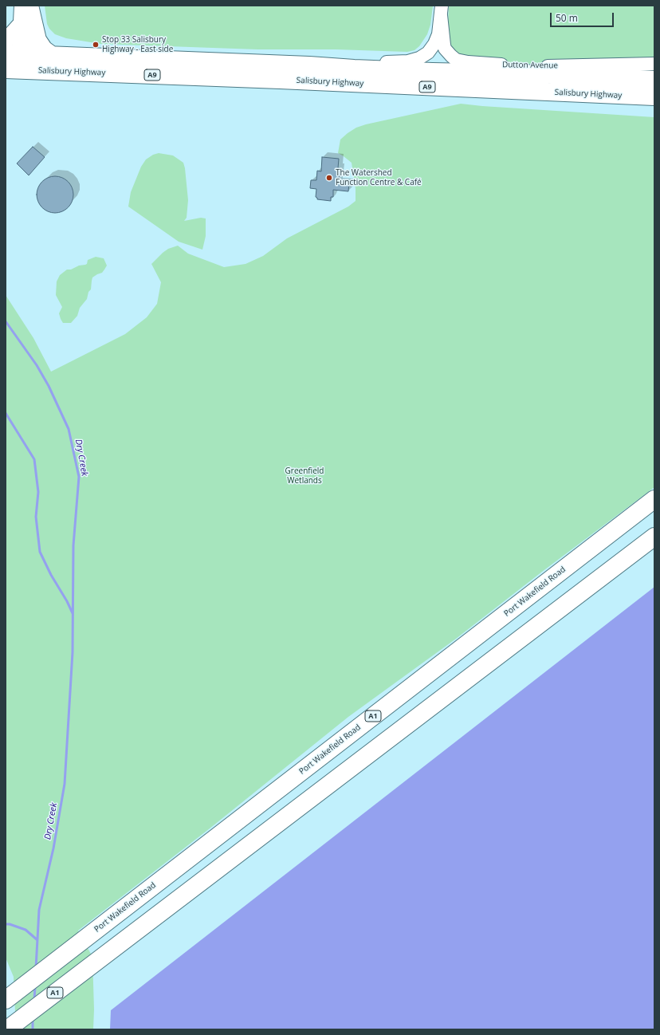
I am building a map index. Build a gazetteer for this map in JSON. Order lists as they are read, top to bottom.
{
  "streets": {
    "highway": [
      "Salisbury Highway",
      "A9",
      "Port Wakefield Road",
      "A1"
    ],
    "street": ["Dutton Avenue"]
  },
  "crossings": [
    ["Dutton Avenue", "Salisbury Highway"]
  ],
  "water": ["Dry Creek"],
  "parks": ["Greenfield Wetlands"],
  "places": ["Stop 33 Salisbury Highway - East side", "The Watershed Function Centre & Café"],
  "scale_bar": "50 m"
}
